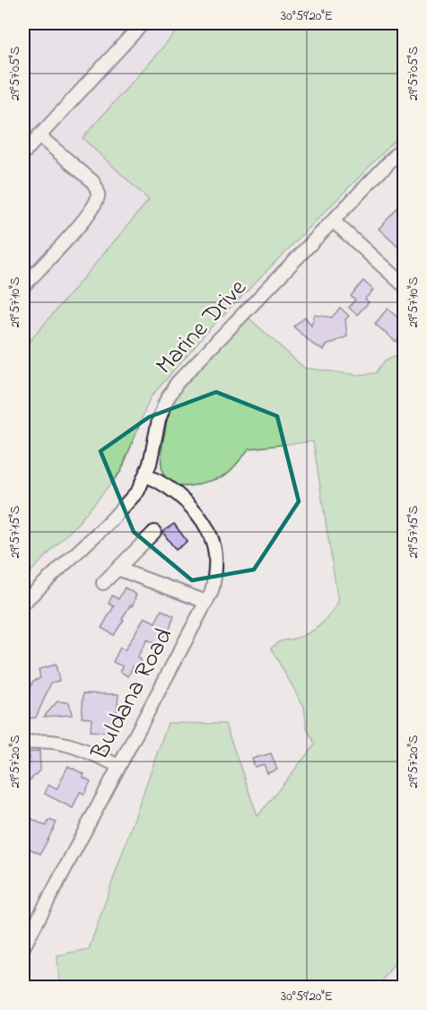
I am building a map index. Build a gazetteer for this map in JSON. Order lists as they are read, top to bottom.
{
  "streets": {
    "street": ["Marine Drive", "Buldana Road"]
  },
  "crossings": [
    ["Marine Drive", "Buldana Road"]
  ],
  "coordinates": [
    "30°59'20\"E",
    "29°57'05\"S",
    "29°57'10\"S",
    "29°57'15\"S",
    "29°57'20\"S"
  ]
}
